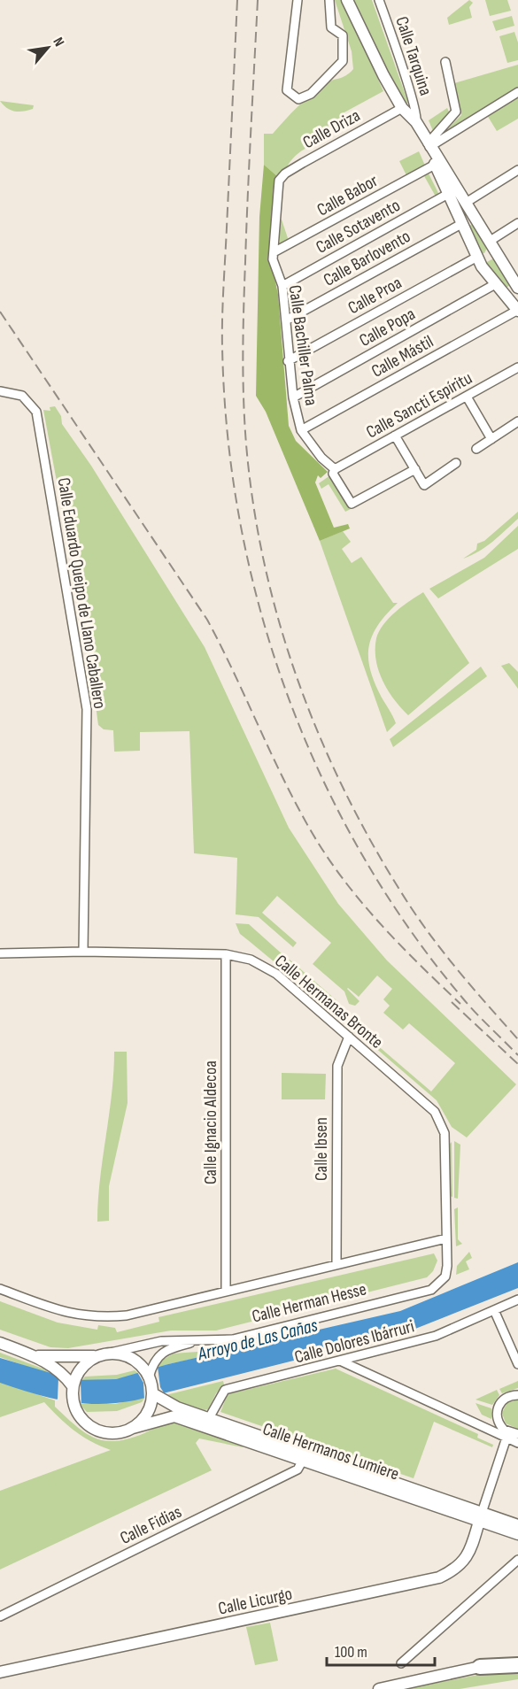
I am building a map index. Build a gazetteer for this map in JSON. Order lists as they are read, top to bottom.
{
  "streets": {
    "main road": ["Calle Herman Hesse", "Calle Hermanos Lumiere", "Calle Licurgo"],
    "street": [
      "Calle Tarquina",
      "Calle Driza",
      "Calle Babor",
      "Calle Sotavento",
      "Calle Barlovento",
      "Calle Proa",
      "Calle Popa",
      "Calle Bachiller Palma",
      "Calle Mástil",
      "Calle Sancti Espíritu",
      "Calle Eduardo Queipo de Llano Caballero",
      "Calle Hermanas Bronte",
      "Calle Ignacio Aldecoa",
      "Calle Ibsen",
      "Calle Dolores Ibárruri",
      "Calle Fidias"
    ]
  },
  "crossings": [
    ["Calle Driza", "Calle Bachiller Palma"],
    ["Calle Babor", "Calle Bachiller Palma"],
    ["Calle Sotavento", "Calle Bachiller Palma"],
    ["Calle Barlovento", "Calle Bachiller Palma"],
    ["Calle Proa", "Calle Bachiller Palma"],
    ["Calle Popa", "Calle Bachiller Palma"],
    ["Calle Bachiller Palma", "Calle Mástil"],
    ["Calle Bachiller Palma", "Calle Sancti Espíritu"],
    ["Calle Eduardo Queipo de Llano Caballero", "Calle Hermanas Bronte"],
    ["Calle Hermanas Bronte", "Calle Ignacio Aldecoa"],
    ["Calle Hermanas Bronte", "Calle Ibsen"],
    ["Calle Hermanas Bronte", "Calle Herman Hesse"],
    ["Calle Herman Hesse", "Calle Hermanos Lumiere"],
    ["Calle Dolores Ibárruri", "Calle Hermanos Lumiere"],
    ["Calle Hermanos Lumiere", "Calle Fidias"],
    ["Calle Hermanos Lumiere", "Calle Licurgo"]
  ],
  "water": ["Arroyo de Las Cañas"],
  "scale_bar": "100 m",
  "north": "top right"
}
